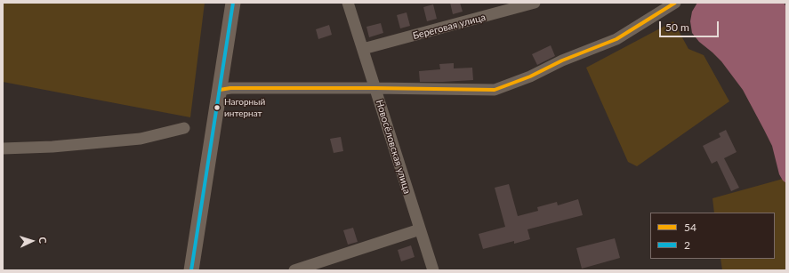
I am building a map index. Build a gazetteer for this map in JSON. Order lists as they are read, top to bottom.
{
  "streets": {
    "street": ["Береговая улица", "Новосёловская улица"]
  },
  "crossings": [
    ["Береговая улица", "Новосёловская улица"]
  ],
  "places": ["Нагорный интернат"],
  "lines": ["transit line 54", "transit line 2"],
  "legend": ["54", "2"],
  "scale_bar": "50 m",
  "north": "right"
}
